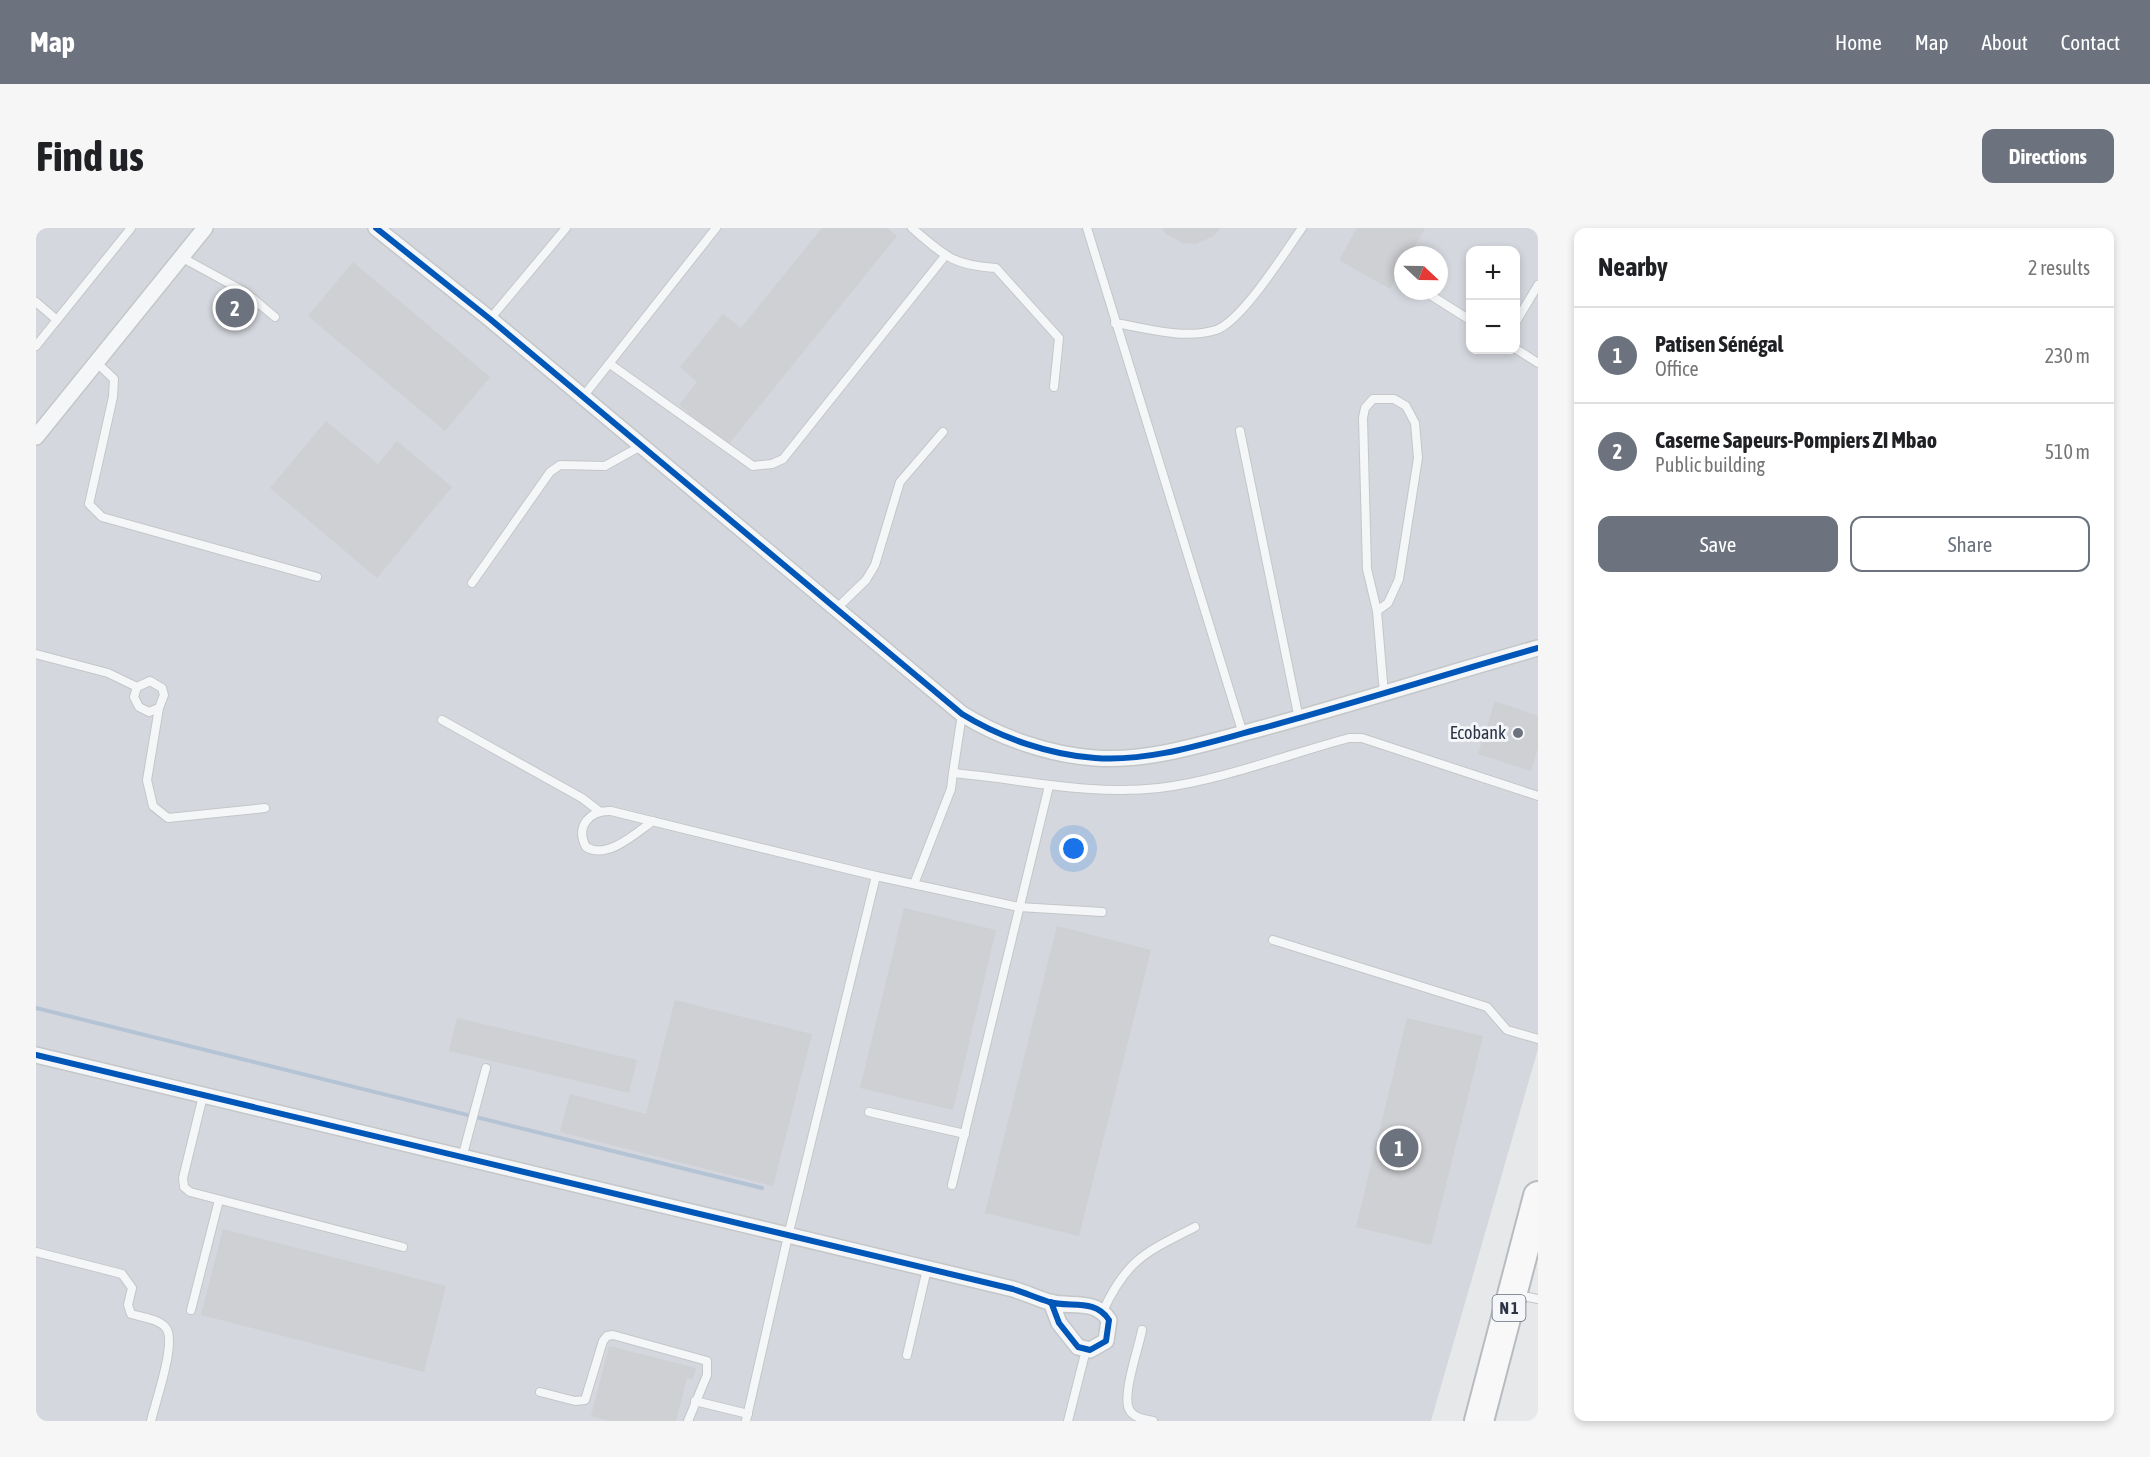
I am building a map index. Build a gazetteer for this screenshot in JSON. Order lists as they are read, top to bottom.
{
  "streets": {
    "highway": ["N 1"]
  },
  "places": ["Ecobank"],
  "north": "right",
  "page": {
    "header": "Map",
    "nav": [
      "Home",
      "Map",
      "About",
      "Contact"
    ],
    "buttons": [
      "Directions",
      ["Save", "Share"]
    ],
    "title": "Find us",
    "heading": ["Nearby", "2 results"],
    "map_buttons": ["+", "−"],
    "pins": ["2", "1"],
    "list": [
      {
        "mark": "1",
        "name": "Patisen Sénégal",
        "note": "Office",
        "value": "230 m"
      },
      {
        "mark": "2",
        "name": "Caserne Sapeurs-Pompiers ZI Mbao",
        "note": "Public building",
        "value": "510 m"
      }
    ]
  }
}
